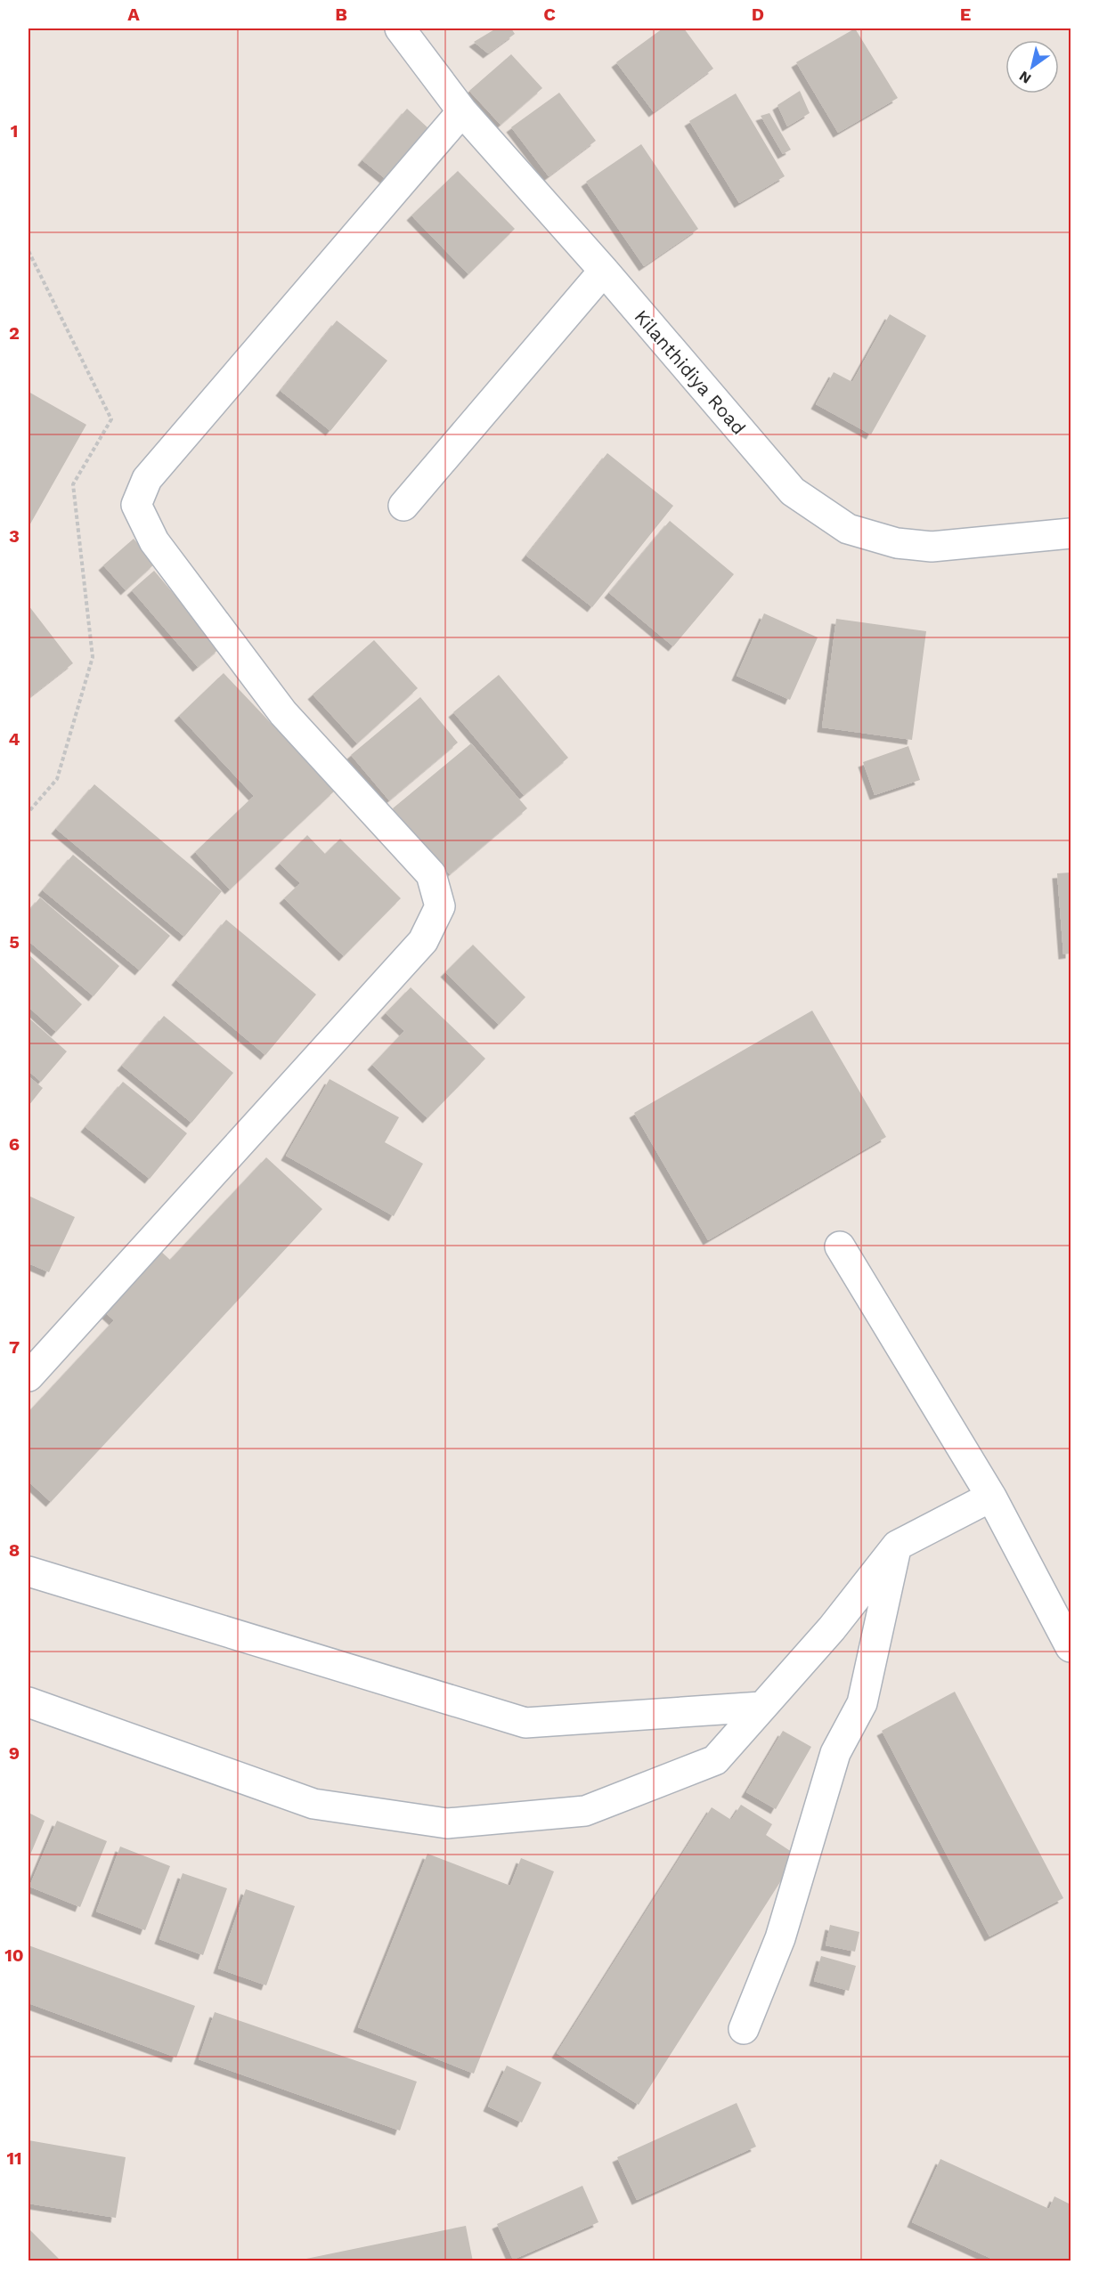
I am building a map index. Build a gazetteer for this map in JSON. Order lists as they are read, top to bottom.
{
  "streets": {
    "street": ["Kilanthidiya Road"]
  },
  "north": "bottom left",
  "grid": {
    "columns": [
      "A",
      "B",
      "C",
      "D",
      "E"
    ],
    "rows": [
      "1",
      "2",
      "3",
      "4",
      "5",
      "6",
      "7",
      "8",
      "9",
      "10",
      "11"
    ]
  }
}
